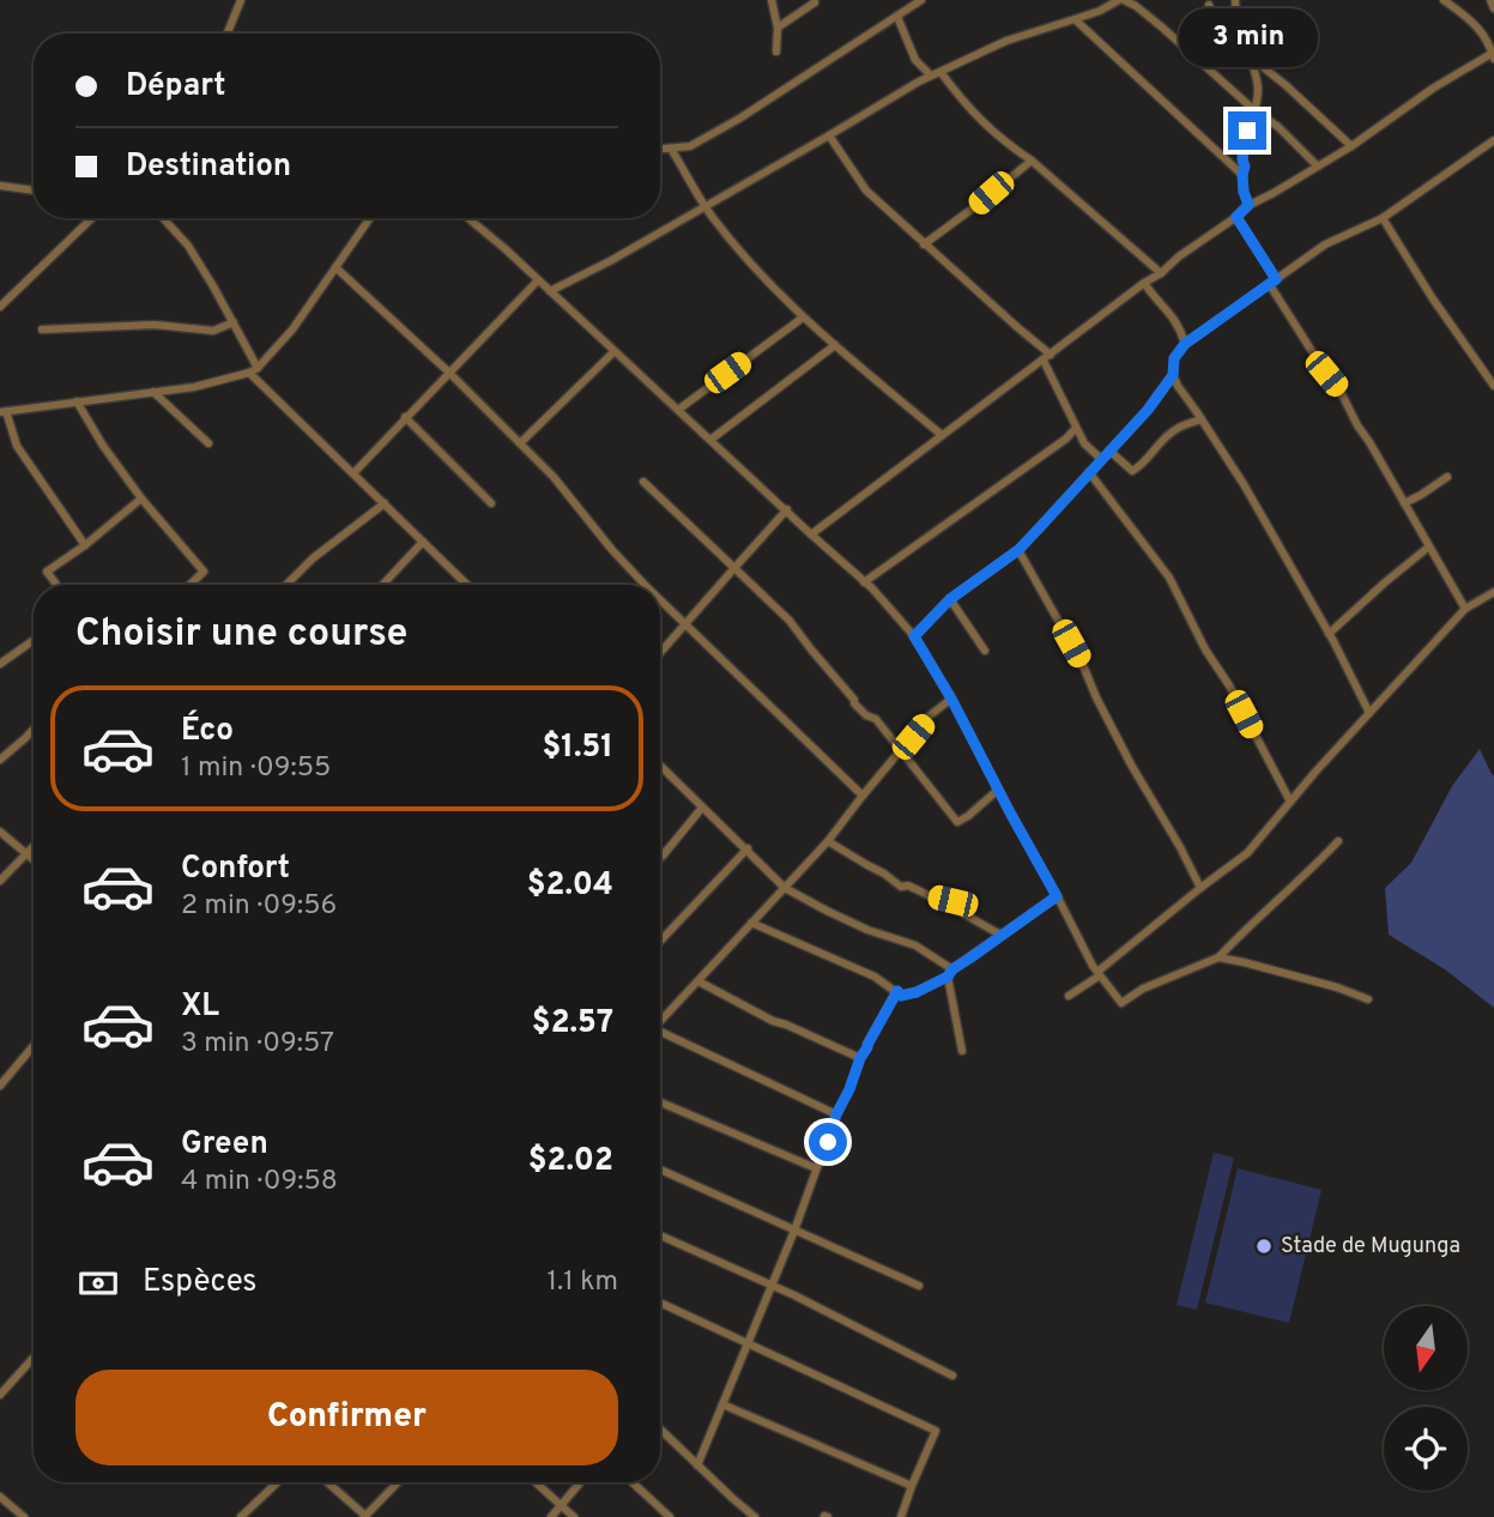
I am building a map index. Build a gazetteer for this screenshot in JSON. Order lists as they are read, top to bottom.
{
  "places": ["Stade de Mugunga"],
  "north": "bottom",
  "page": {
    "bubble": "3 min",
    "banner": ["Départ", "Destination"],
    "heading": "Choisir une course",
    "list": [
      {
        "name": "Éco",
        "note": "1 min · 09:55",
        "value": "$1.51"
      },
      {
        "name": "Confort",
        "note": "2 min · 09:56",
        "value": "$2.04"
      },
      {
        "name": "XL",
        "note": "3 min · 09:57",
        "value": "$2.57"
      },
      {
        "name": "Green",
        "note": "4 min · 09:58",
        "value": "$2.02"
      }
    ],
    "pay": ["Espèces", "1.1 km"],
    "buttons": "Confirmer"
  }
}
